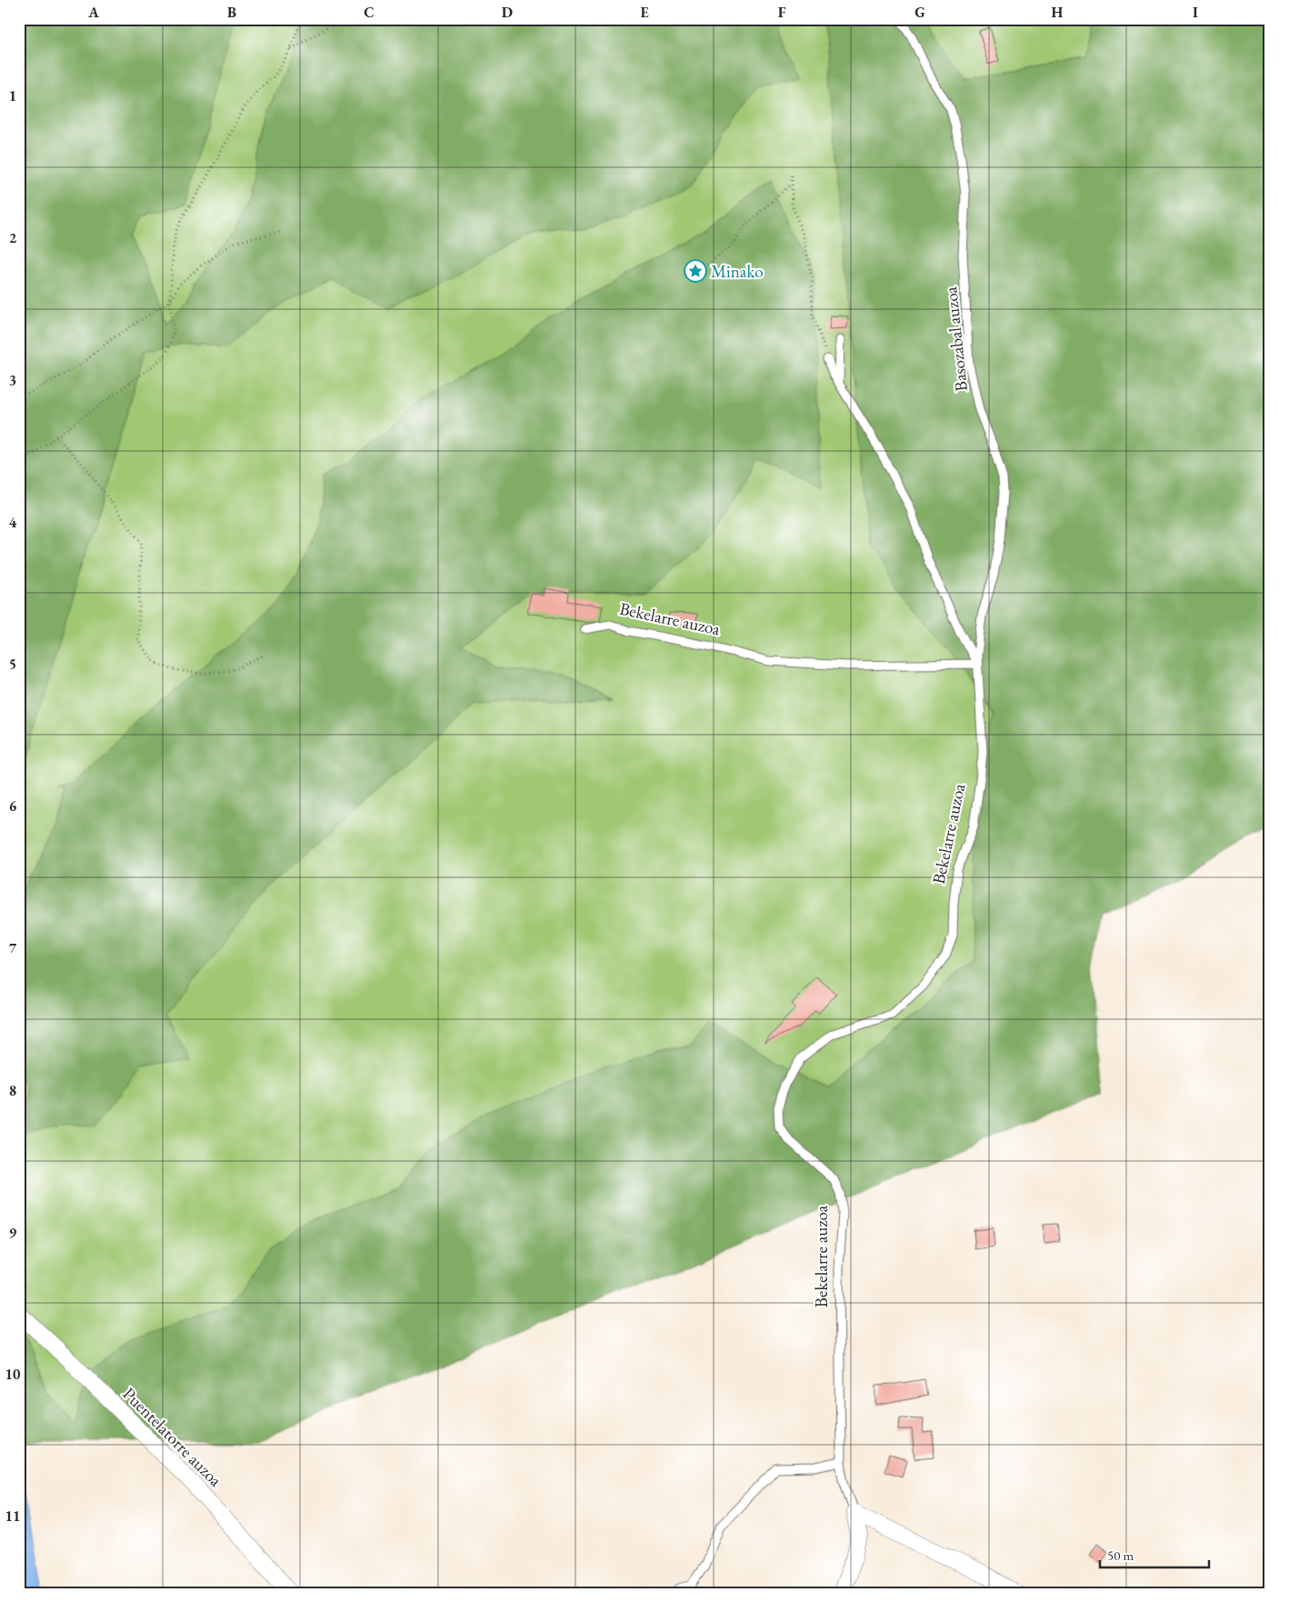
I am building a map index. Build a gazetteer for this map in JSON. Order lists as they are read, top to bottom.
{
  "streets": {
    "street": ["Bekelarre auzoa", "Puentelatorre auzoa"],
    "lane": ["Basozabal auzoa"]
  },
  "crossings": [
    ["Basozabal auzoa", "Bekelarre auzoa"]
  ],
  "places": {
    "place": ["Minako"]
  },
  "scale_bar": "50 m",
  "grid": {
    "columns": [
      "A",
      "B",
      "C",
      "D",
      "E",
      "F",
      "G",
      "H",
      "I"
    ],
    "rows": [
      "1",
      "2",
      "3",
      "4",
      "5",
      "6",
      "7",
      "8",
      "9",
      "10",
      "11"
    ]
  }
}
